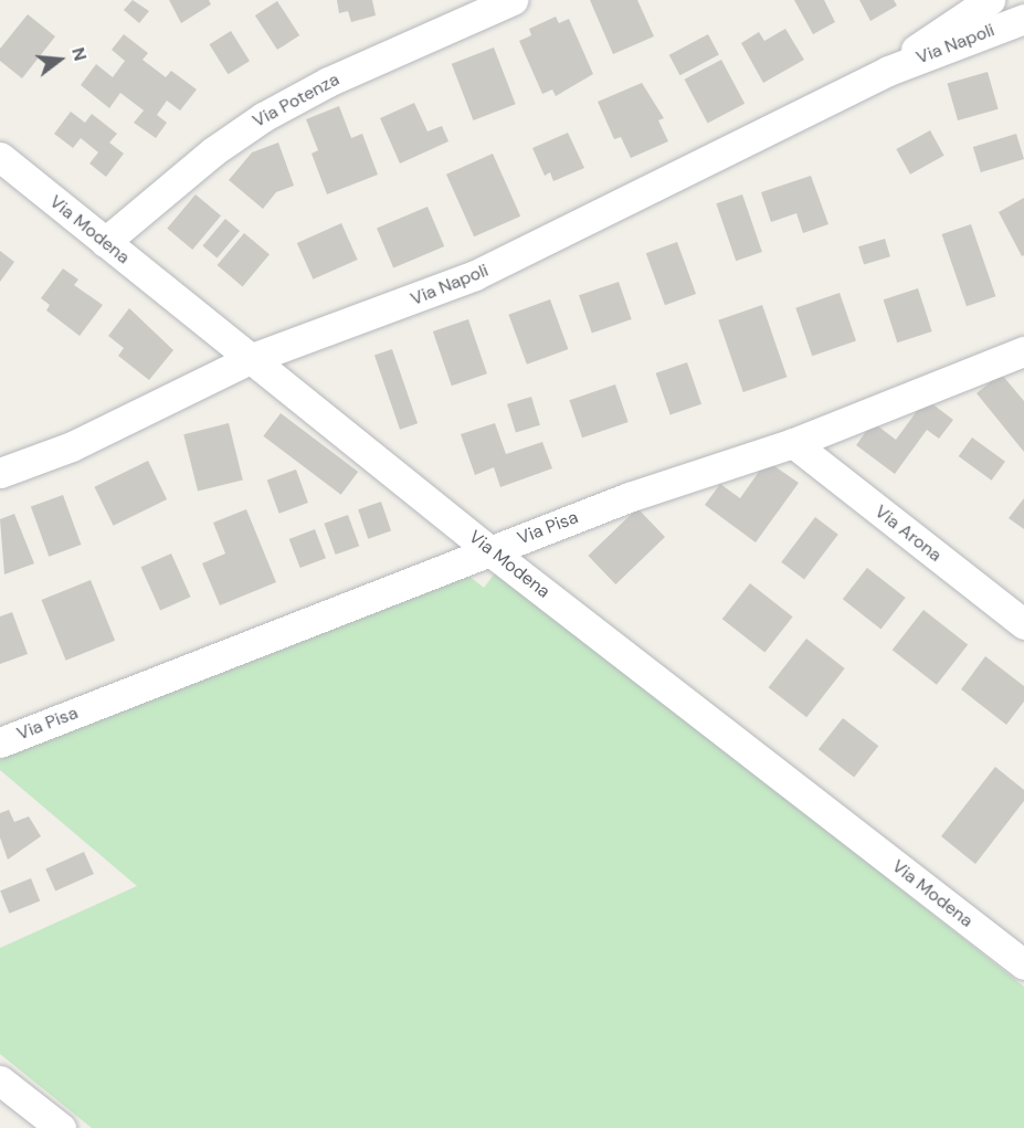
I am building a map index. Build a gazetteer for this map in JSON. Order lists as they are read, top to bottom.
{
  "streets": {
    "street": [
      "Via Napoli",
      "Via Potenza",
      "Via Modena",
      "Via Pisa",
      "Via Arona"
    ]
  },
  "crossings": [
    ["Via Napoli", "Via Modena"],
    ["Via Potenza", "Via Modena"],
    ["Via Modena", "Via Pisa"],
    ["Via Pisa", "Via Arona"]
  ],
  "north": "right"
}
